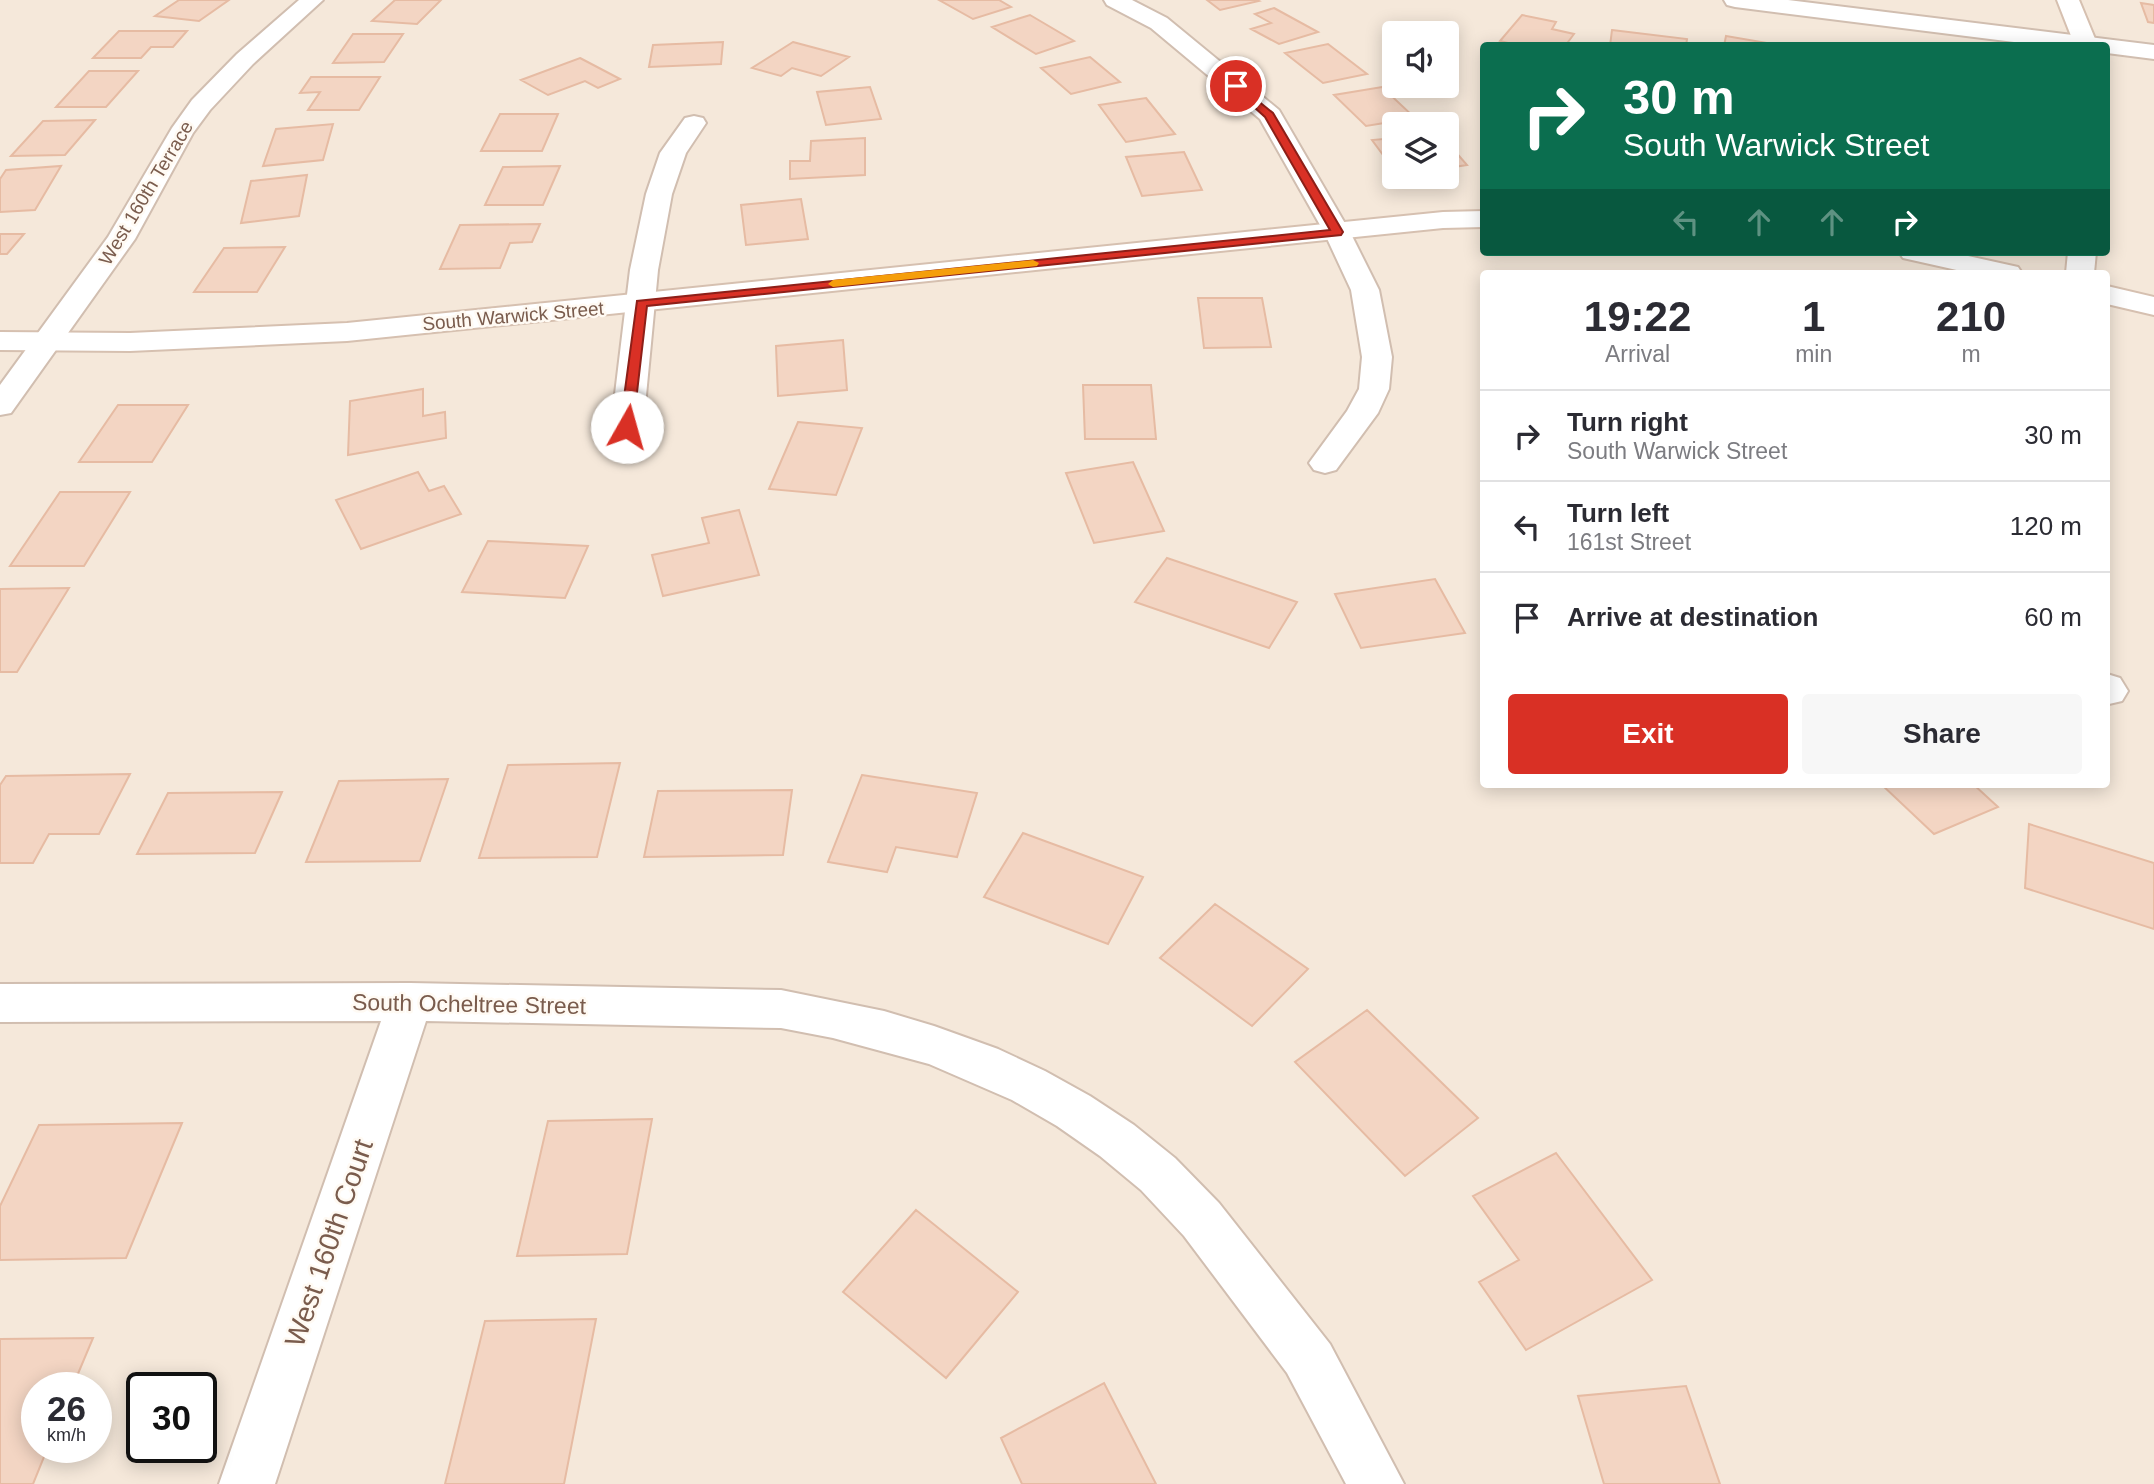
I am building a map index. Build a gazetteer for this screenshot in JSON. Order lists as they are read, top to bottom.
{
  "streets": {
    "street": [
      "West 160th Terrace",
      "South Warwick Street",
      "South Ocheltree Street",
      "West 160th Court"
    ]
  },
  "crossings": [
    ["West 160th Terrace", "South Warwick Street"],
    ["South Ocheltree Street", "West 160th Court"]
  ],
  "page": {
    "turn": ["30 m", "South Warwick Street"],
    "eta": [
      "19:22",
      "Arrival",
      "1",
      "min",
      "210",
      "m"
    ],
    "list": [
      {
        "name": "Turn right",
        "note": "South Warwick Street",
        "value": "30 m"
      },
      {
        "name": "Turn left",
        "note": "161st Street",
        "value": "120 m"
      },
      {
        "name": "Arrive at destination",
        "value": "60 m"
      }
    ],
    "buttons": ["Exit", "Share"],
    "speed": "26 km/h",
    "limit": "30"
  }
}
